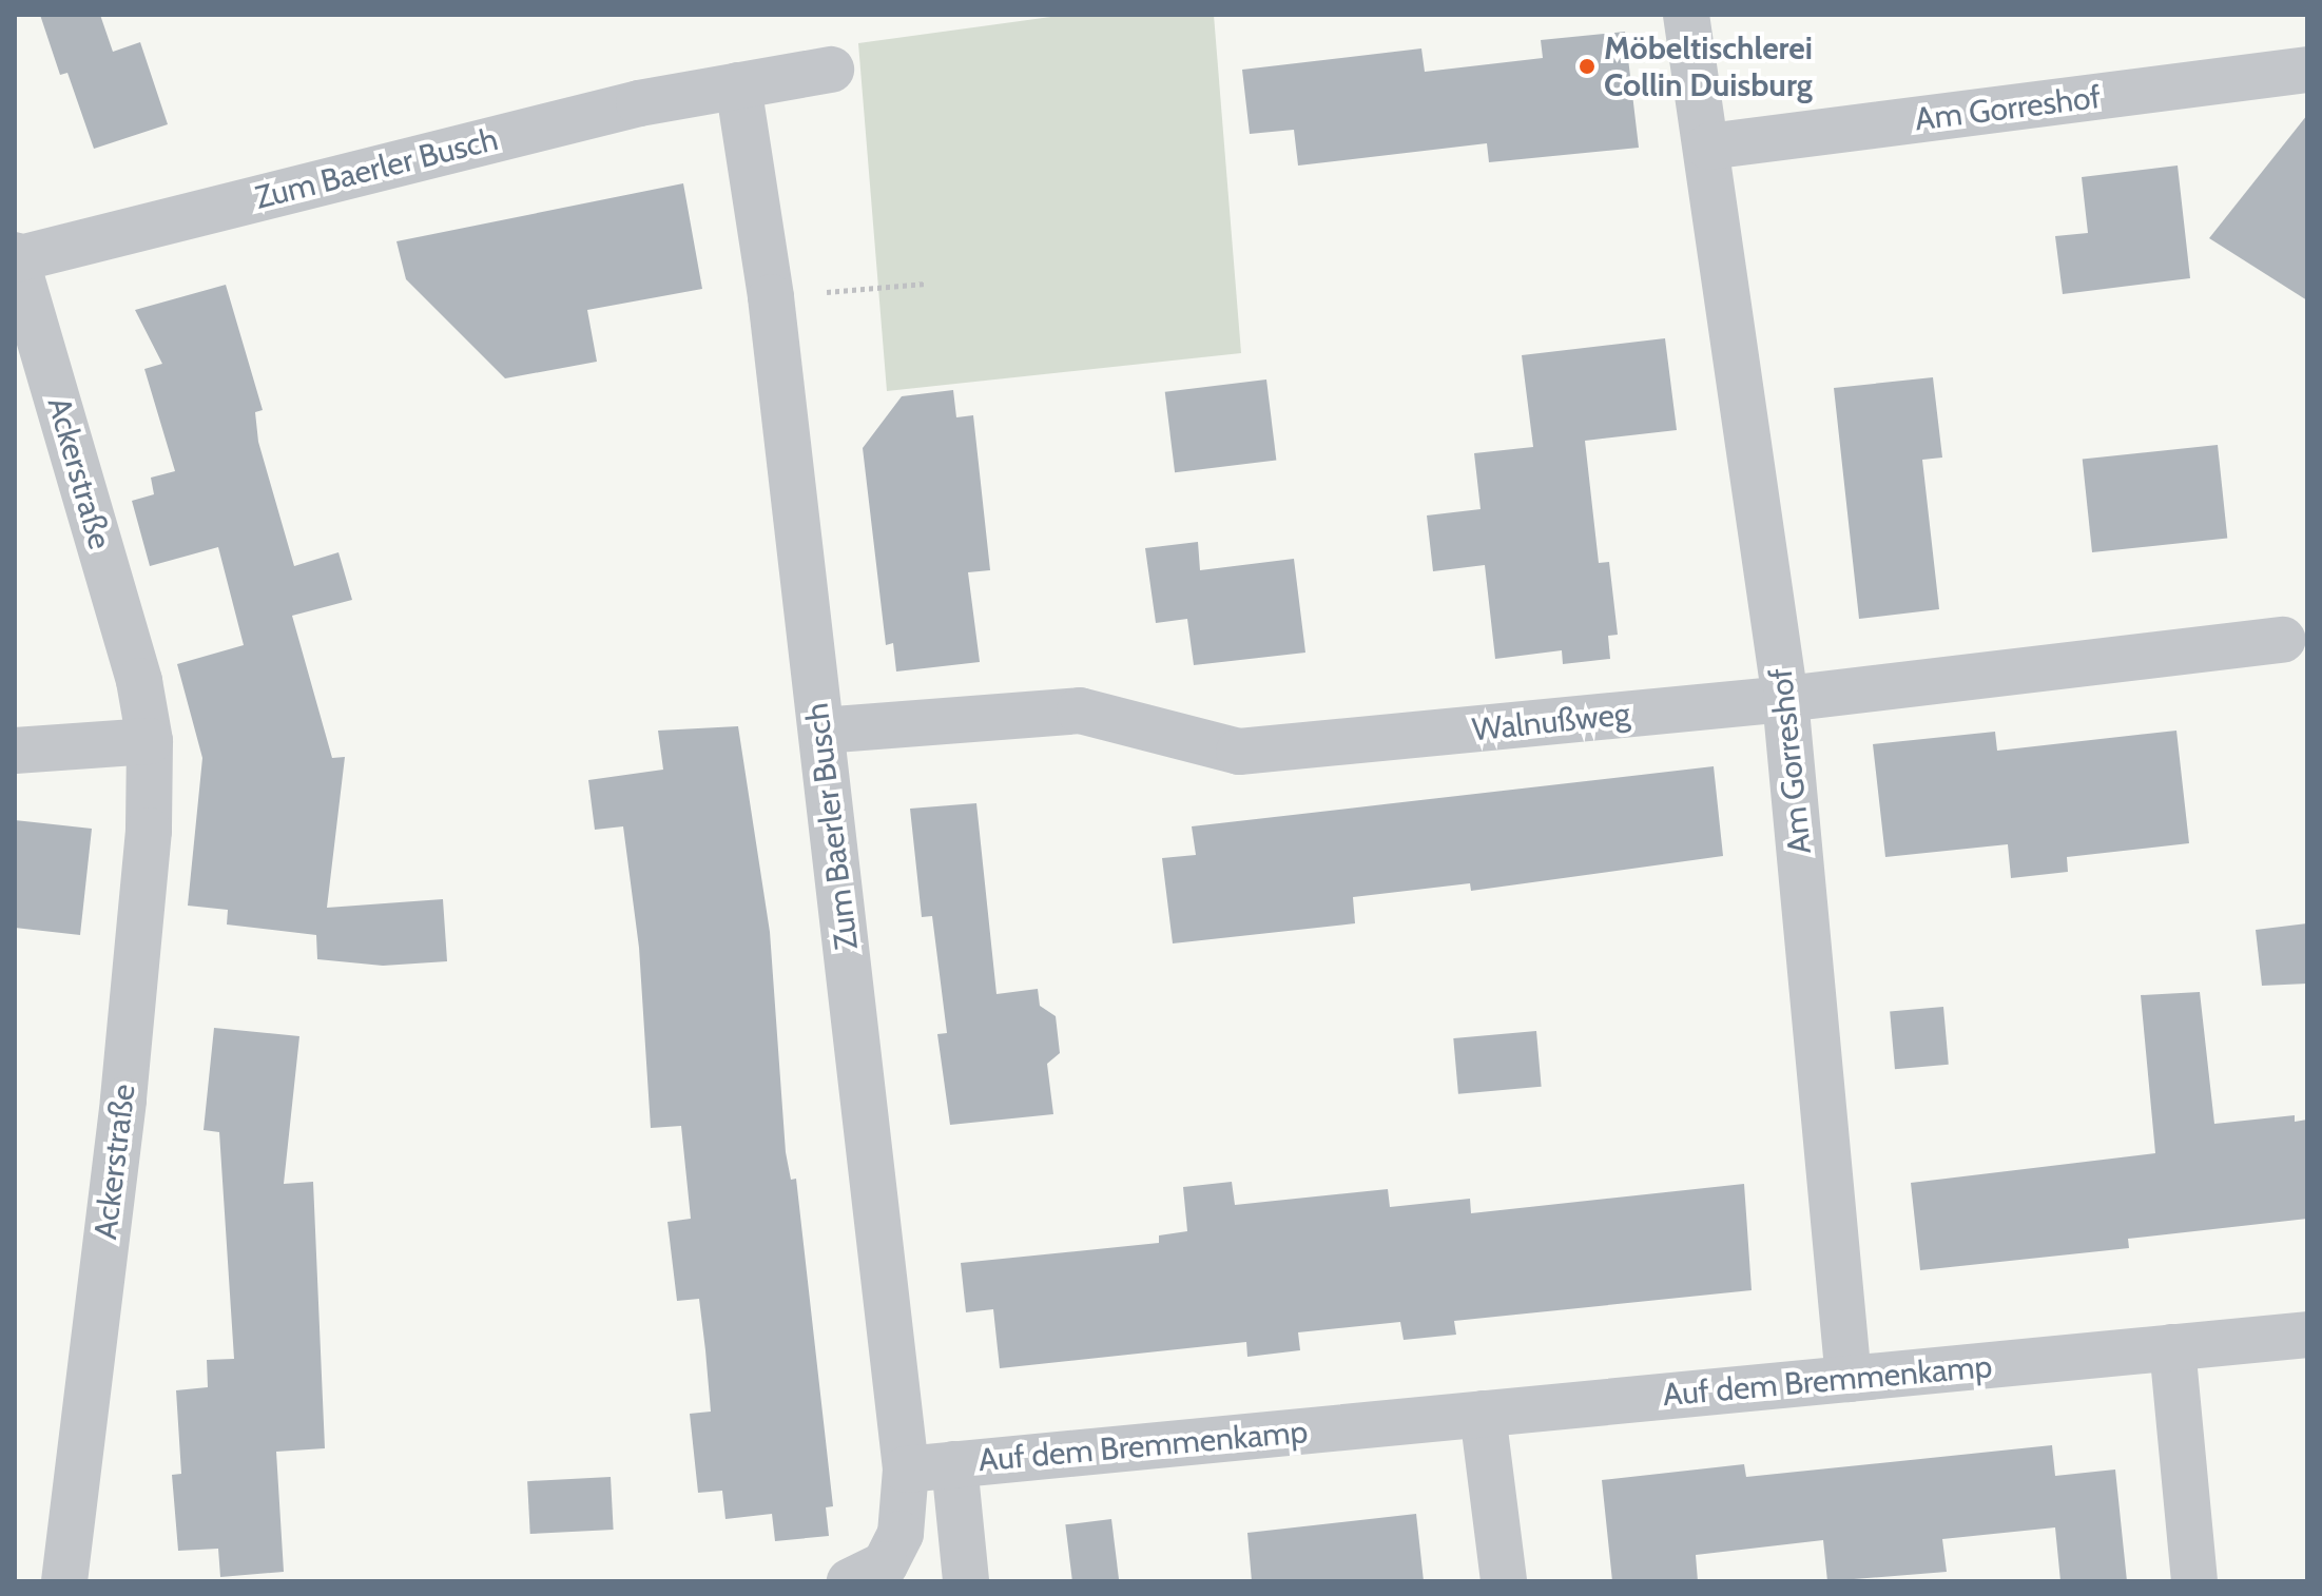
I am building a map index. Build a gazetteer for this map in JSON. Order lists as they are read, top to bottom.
{
  "streets": {
    "street": [
      "Am Gorreshof",
      "Zum Baerler Busch",
      "Ackerstraße",
      "Walnußweg",
      "Auf dem Bremmenkamp"
    ]
  },
  "crossings": [
    ["Am Gorreshof", "Walnußweg"],
    ["Am Gorreshof", "Auf dem Bremmenkamp"],
    ["Zum Baerler Busch", "Ackerstraße"],
    ["Zum Baerler Busch", "Walnußweg"],
    ["Zum Baerler Busch", "Auf dem Bremmenkamp"]
  ],
  "places": ["Möbeltischlerei Collin Duisburg"]
}
